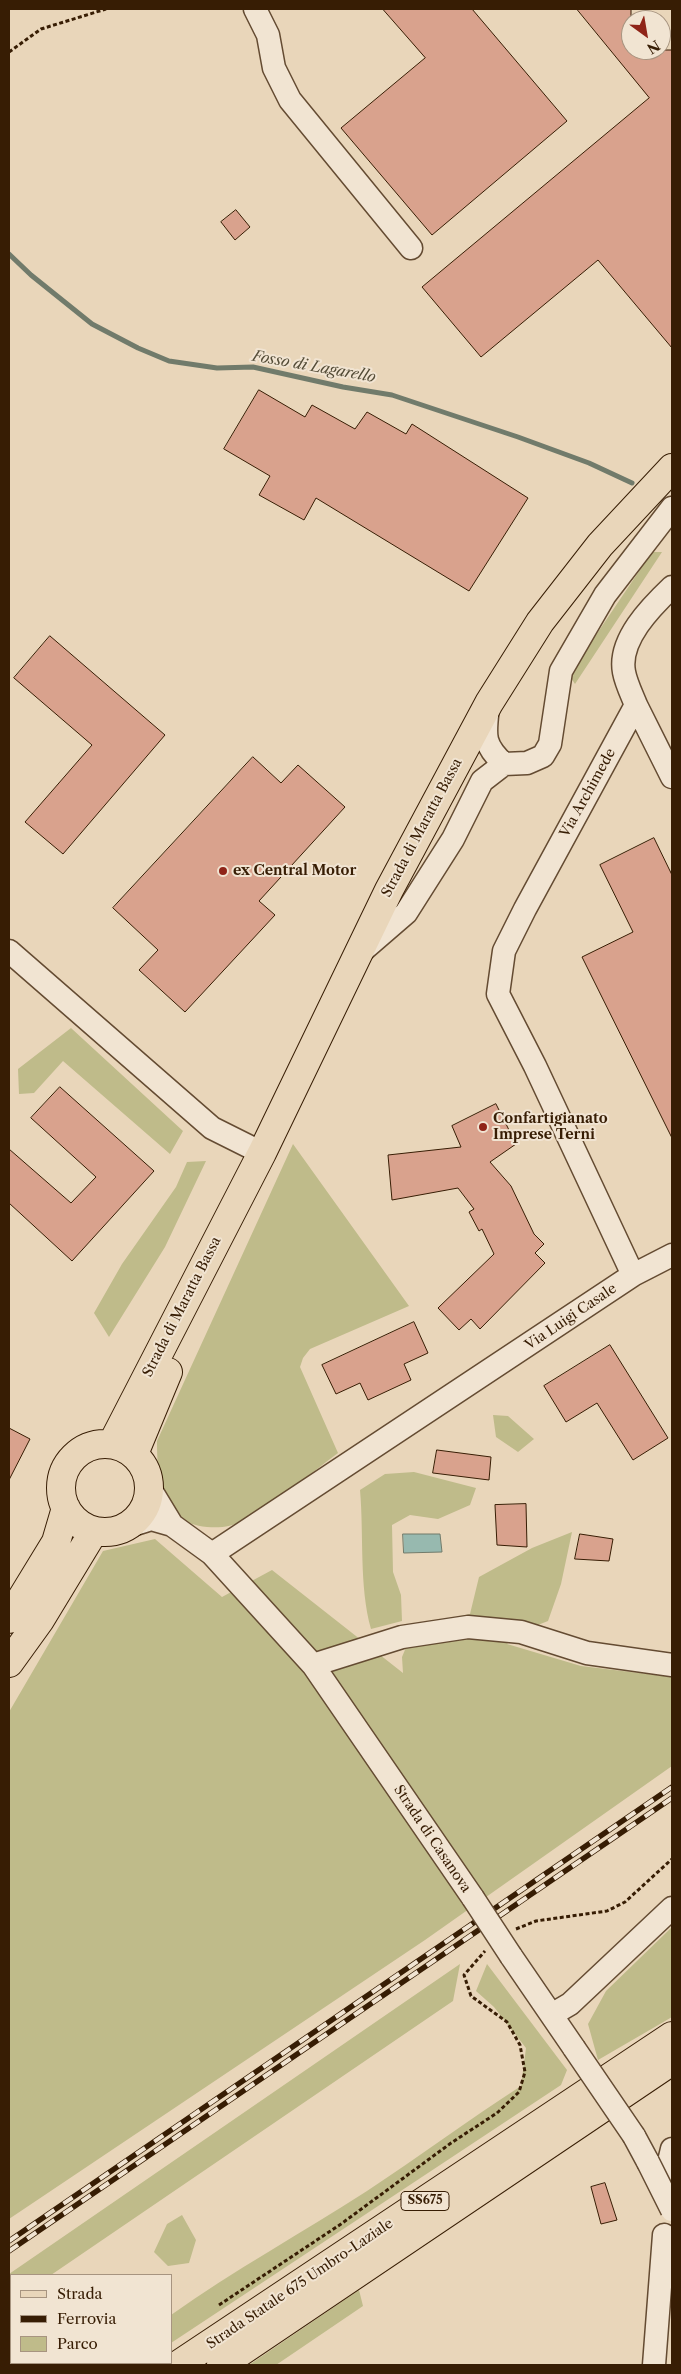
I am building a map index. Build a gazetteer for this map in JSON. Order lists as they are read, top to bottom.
{
  "streets": {
    "main road": ["Strada di Maratta Bassa", "SS675", "Strada Statale 675 Umbro-Laziale"],
    "street": ["Via Archimede", "Via Luigi Casale", "Strada di Casanova"]
  },
  "crossings": [
    ["Via Archimede", "Via Luigi Casale"],
    ["Strada di Maratta Bassa", "Strada di Casanova"],
    ["Via Luigi Casale", "Strada di Casanova"]
  ],
  "water": ["Fosso di Lagarello"],
  "places": ["ex Central Motor", "Confartigianato Imprese Terni"],
  "legend": ["Strada", "Ferrovia", "Parco"],
  "north": "bottom right"
}
